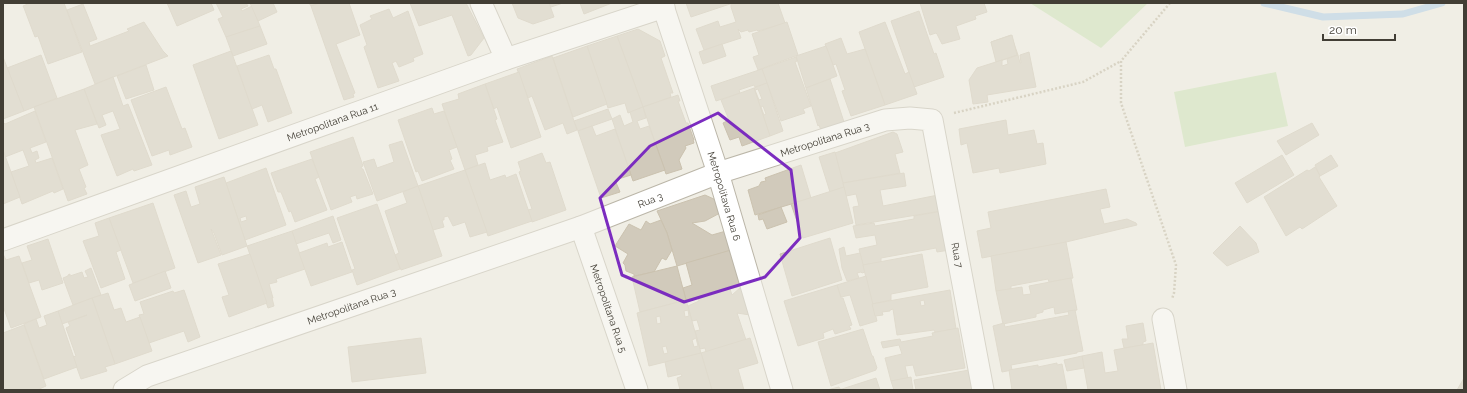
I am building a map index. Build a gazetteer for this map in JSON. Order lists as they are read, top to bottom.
{
  "streets": {
    "street": [
      "Metropolitana Rua 11",
      "Metropolitana Rua 3",
      "Metropolitava Rua 6",
      "Rua 3",
      "Rua 7",
      "Metropolitana Rua 5"
    ]
  },
  "crossings": [
    ["Metropolitana Rua 11", "Metropolitava Rua 6"],
    ["Metropolitana Rua 3", "Metropolitava Rua 6"],
    ["Metropolitana Rua 3", "Rua 3"],
    ["Metropolitana Rua 3", "Rua 7"],
    ["Metropolitana Rua 3", "Metropolitana Rua 5"],
    ["Metropolitava Rua 6", "Rua 3"],
    ["Rua 3", "Metropolitana Rua 5"]
  ],
  "scale_bar": "20 m"
}
